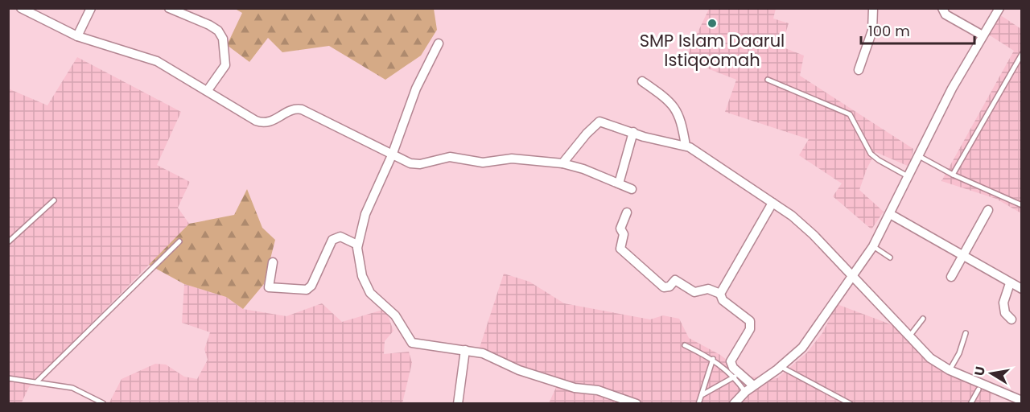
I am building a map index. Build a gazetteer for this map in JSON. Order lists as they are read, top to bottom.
{
  "places": ["SMP Islam Daarul Istiqoomah"],
  "scale_bar": "100 m",
  "north": "left"
}
